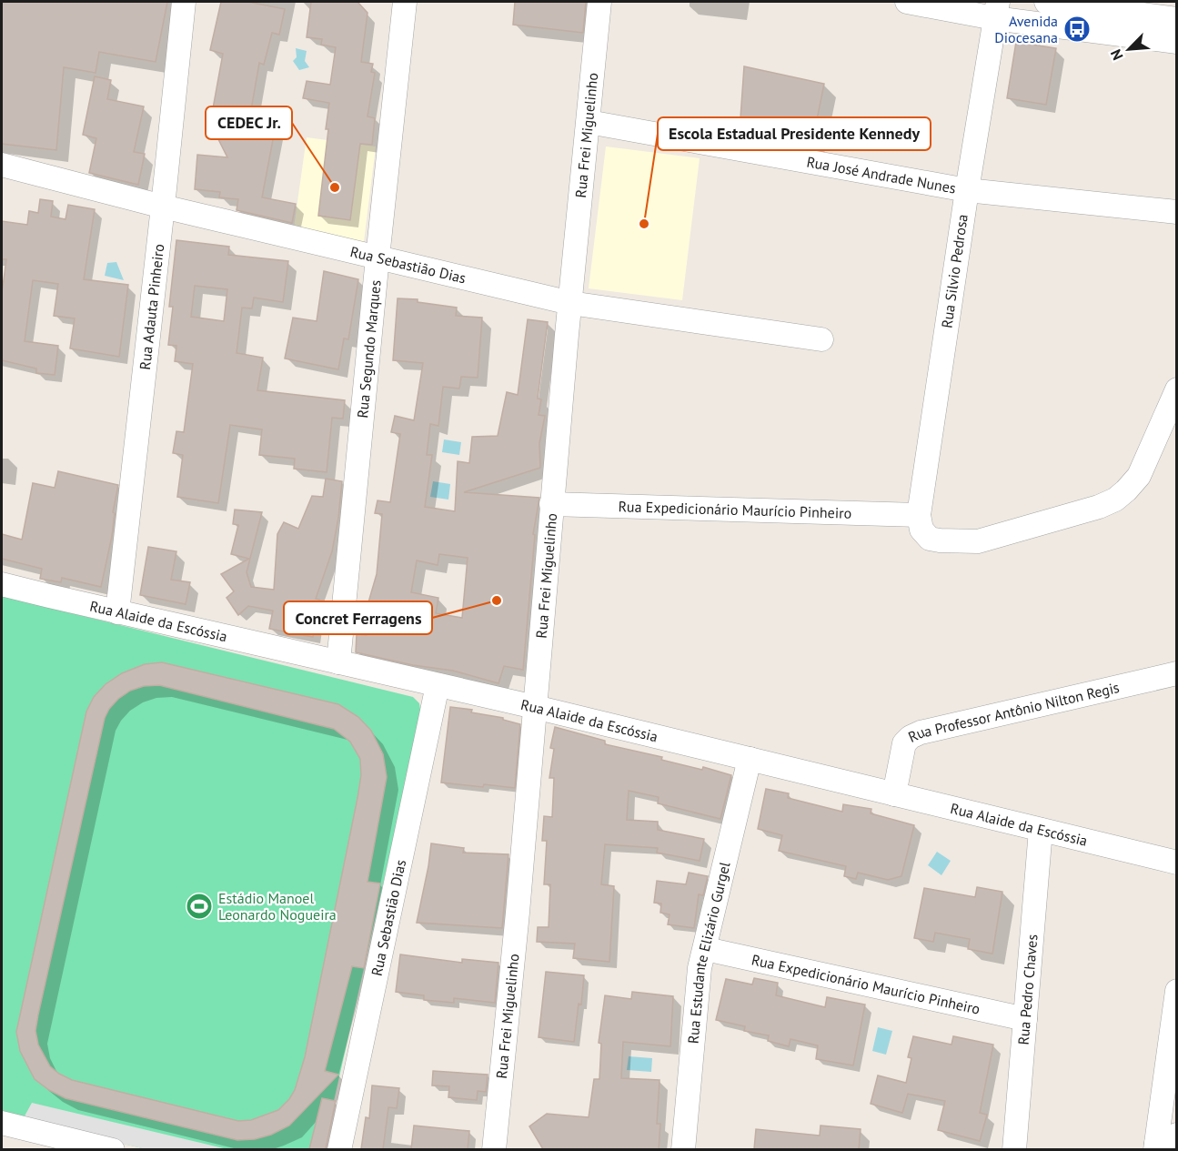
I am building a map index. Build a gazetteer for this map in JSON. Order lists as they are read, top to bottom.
{
  "streets": {
    "street": [
      "Rua Frei Miguelinho",
      "Rua José Andrade Nunes",
      "Rua Sebastião Dias",
      "Rua Silvio Pedrosa",
      "Rua Adauta Pinheiro",
      "Rua Segundo Marques",
      "Rua Expedicionário Maurício Pinheiro",
      "Rua Alaide da Escóssia",
      "Rua Professor Antônio Nilton Regis",
      "Rua Estudante Elizário Gurgel",
      "Rua Pedro Chaves"
    ]
  },
  "crossings": [
    ["Rua Frei Miguelinho", "Rua José Andrade Nunes"],
    ["Rua Frei Miguelinho", "Rua Sebastião Dias"],
    ["Rua Frei Miguelinho", "Rua Expedicionário Maurício Pinheiro"],
    ["Rua Frei Miguelinho", "Rua Alaide da Escóssia"],
    ["Rua José Andrade Nunes", "Rua Silvio Pedrosa"],
    ["Rua Sebastião Dias", "Rua Adauta Pinheiro"],
    ["Rua Sebastião Dias", "Rua Segundo Marques"],
    ["Rua Sebastião Dias", "Rua Alaide da Escóssia"],
    ["Rua Silvio Pedrosa", "Rua Expedicionário Maurício Pinheiro"],
    ["Rua Adauta Pinheiro", "Rua Alaide da Escóssia"],
    ["Rua Segundo Marques", "Rua Alaide da Escóssia"],
    ["Rua Expedicionário Maurício Pinheiro", "Rua Estudante Elizário Gurgel"],
    ["Rua Expedicionário Maurício Pinheiro", "Rua Pedro Chaves"],
    ["Rua Alaide da Escóssia", "Rua Professor Antônio Nilton Regis"],
    ["Rua Alaide da Escóssia", "Rua Estudante Elizário Gurgel"],
    ["Rua Alaide da Escóssia", "Rua Pedro Chaves"]
  ],
  "places": {
    "bus stop": ["Avenida Diocesana"],
    "other": ["CEDEC Jr.", "Escola Estadual Presidente Kennedy", "Concret Ferragens"],
    "sports": ["Estádio Manoel Leonardo Nogueira"]
  },
  "north": "bottom left"
}
